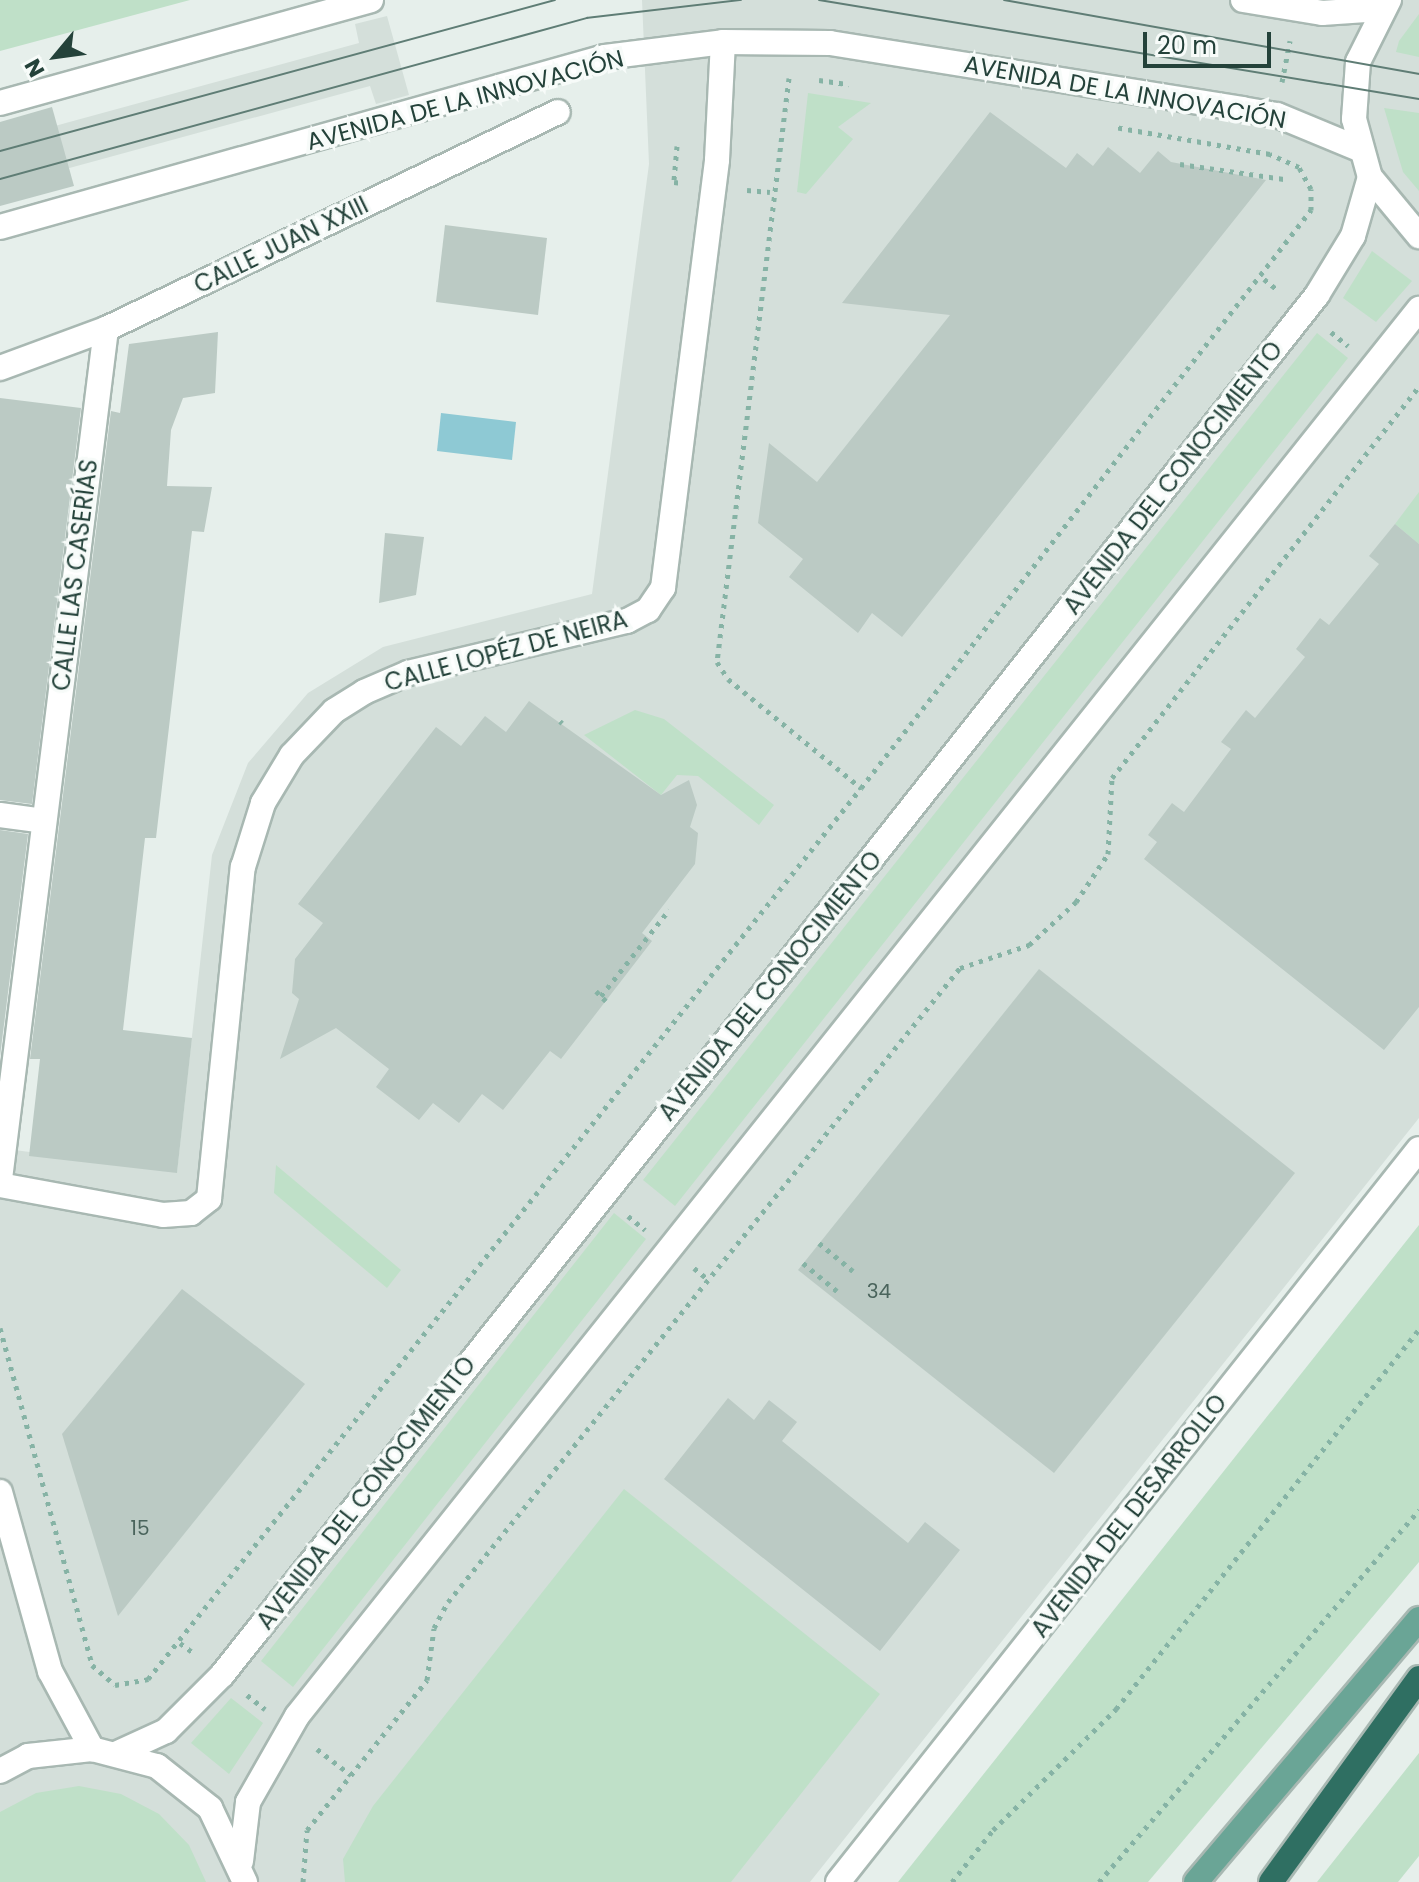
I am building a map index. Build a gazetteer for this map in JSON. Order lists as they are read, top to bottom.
{
  "streets": {
    "street": [
      "AVENIDA DE LA INNOVACIÓN",
      "CALLE JUAN XXIII",
      "AVENIDA DEL CONOCIMIENTO",
      "CALLE LAS CASERÍAS",
      "CALLE LOPÉZ DE NEIRA",
      "AVENIDA DEL DESARROLLO"
    ]
  },
  "crossings": [
    ["AVENIDA DE LA INNOVACIÓN", "CALLE LOPÉZ DE NEIRA"],
    ["CALLE JUAN XXIII", "CALLE LAS CASERÍAS"]
  ],
  "house_numbers": ["34", "15"],
  "scale_bar": "20 m",
  "north": "bottom left"
}
